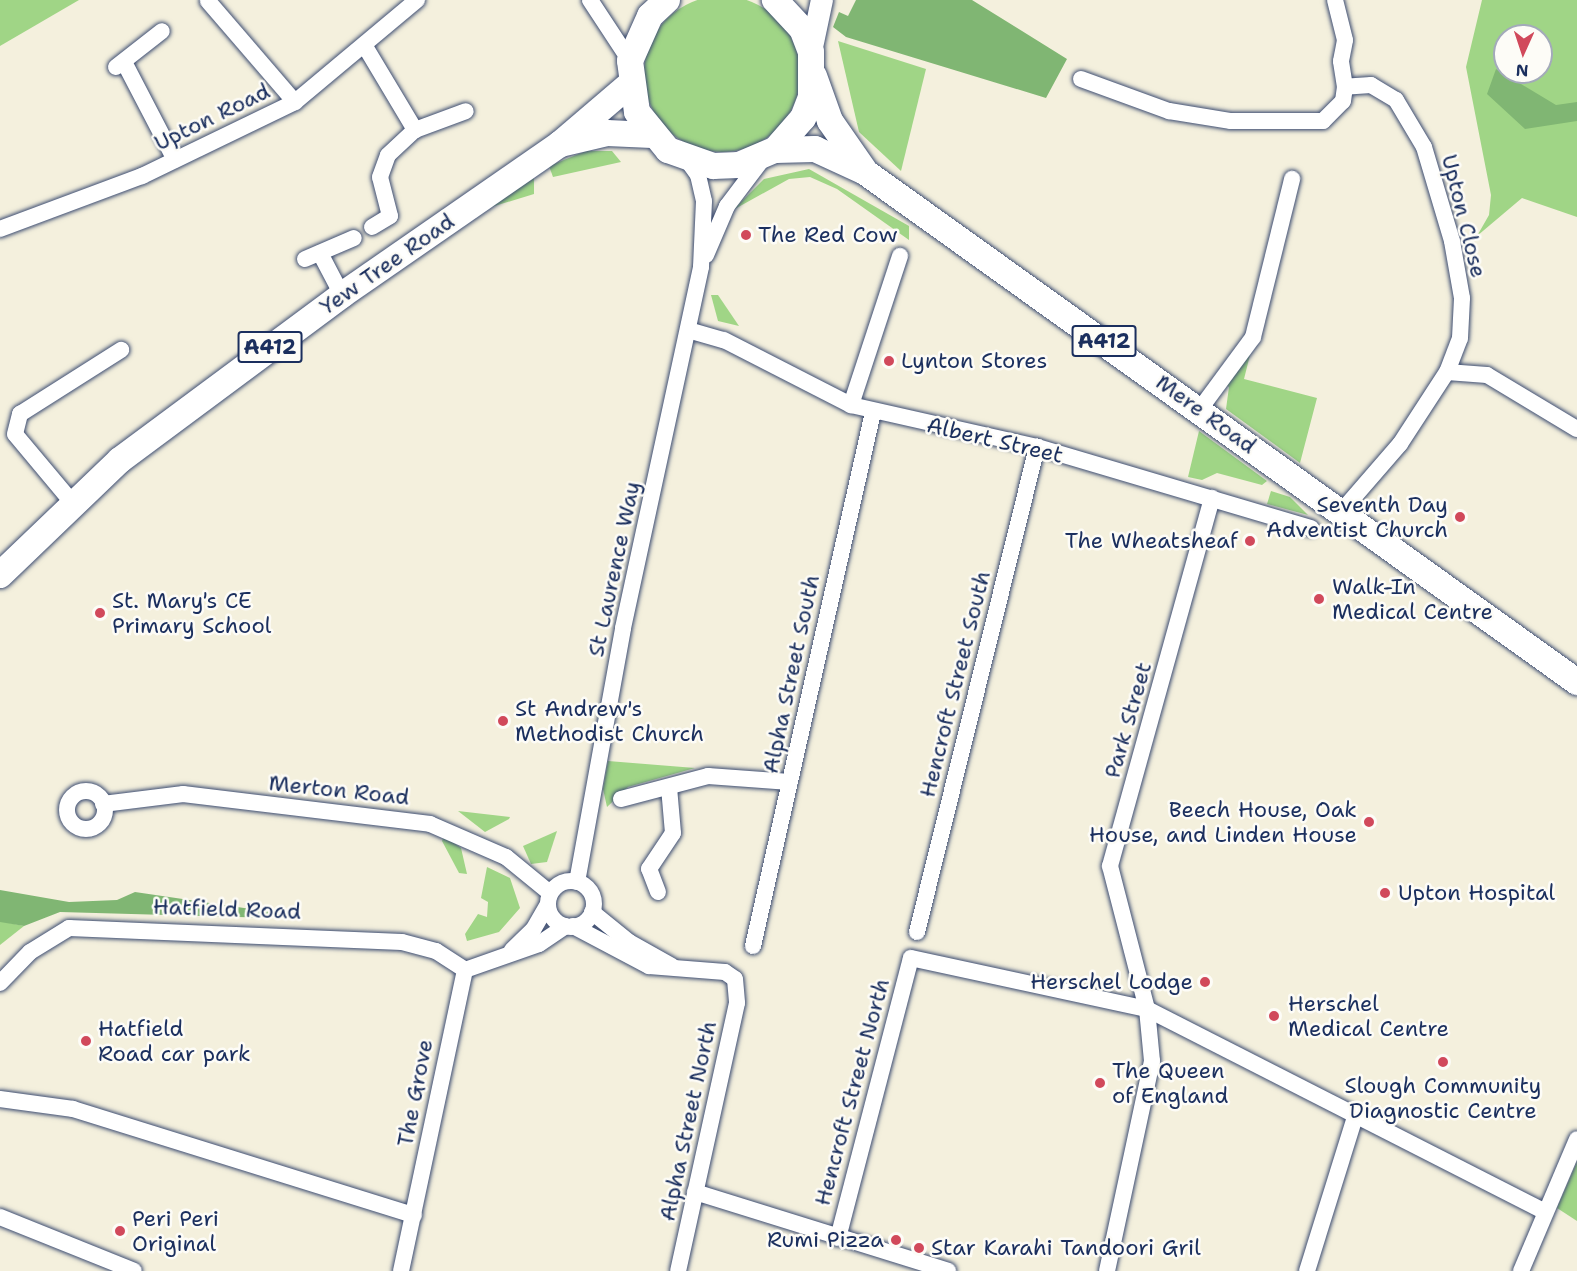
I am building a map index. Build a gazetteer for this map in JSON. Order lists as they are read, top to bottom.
{
  "streets": {
    "main road": ["Yew Tree Road", "A412", "Mere Road"],
    "street": [
      "Upton Road",
      "Upton Close",
      "Albert Street",
      "St Laurence Way",
      "Alpha Street South",
      "Hencroft Street South",
      "Park Street",
      "Merton Road",
      "Hatfield Road",
      "Hencroft Street North",
      "The Grove",
      "Alpha Street North"
    ]
  },
  "crossings": [
    ["Upton Close", "A412"],
    ["Upton Close", "Mere Road"],
    ["A412", "Mere Road"],
    ["A412", "St Laurence Way"],
    ["Albert Street", "St Laurence Way"],
    ["Albert Street", "Alpha Street South"],
    ["Albert Street", "Hencroft Street South"],
    ["Albert Street", "Park Street"],
    ["St Laurence Way", "Merton Road"],
    ["Park Street", "Hencroft Street North"],
    ["Hatfield Road", "The Grove"]
  ],
  "places": [
    "The Red Cow",
    "Lynton Stores",
    "Seventh Day Adventist Church",
    "The Wheatsheaf",
    "Walk-In Medical Centre",
    "St. Mary's CE Primary School",
    "St Andrew's Methodist Church",
    "Beech House, Oak House, and Linden House",
    "Upton Hospital",
    "Herschel Lodge",
    "Herschel Medical Centre",
    "Hatfield Road car park",
    "Slough Community Diagnostic Centre",
    "The Queen of England",
    "Peri Peri Original",
    "Rumi Pizza",
    "Star Karahi Tandoori Gril"
  ],
  "north": "bottom"
}
